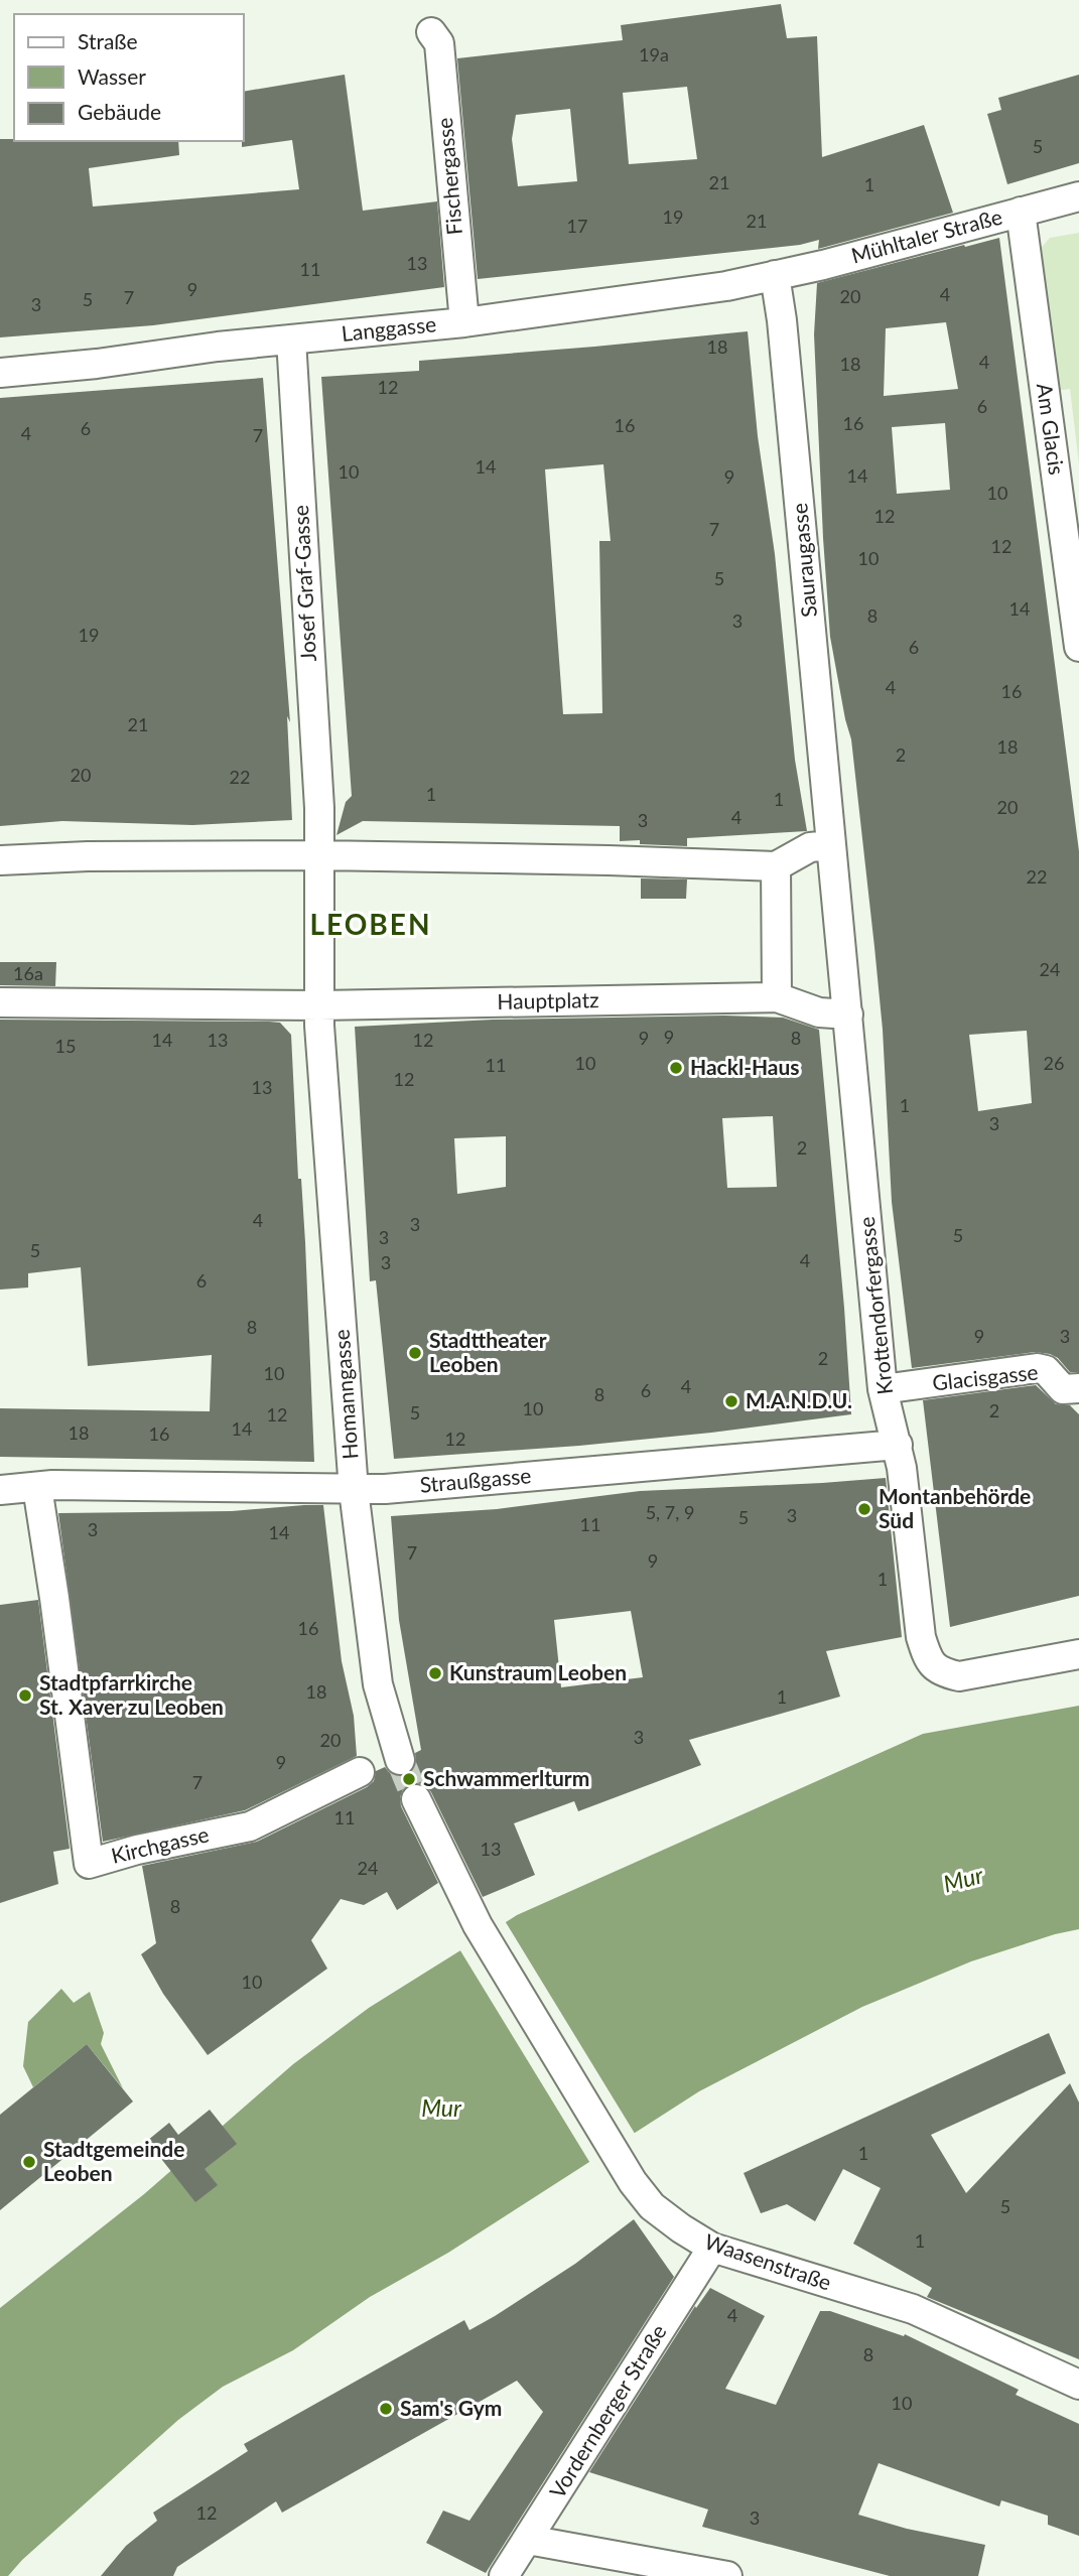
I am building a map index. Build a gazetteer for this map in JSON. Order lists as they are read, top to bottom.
{
  "streets": {
    "street": [
      "Fischergasse",
      "Mühltaler Straße",
      "Langgasse",
      "Am Glacis",
      "Sauraugasse",
      "Josef Graf-Gasse",
      "Hauptplatz",
      "Krottendorfergasse",
      "Glacisgasse",
      "Homanngasse",
      "Straußgasse",
      "Kirchgasse",
      "Waasenstraße",
      "Vordernberger Straße"
    ]
  },
  "crossings": [
    ["Fischergasse", "Langgasse"],
    ["Mühltaler Straße", "Langgasse"],
    ["Mühltaler Straße", "Am Glacis"],
    ["Mühltaler Straße", "Sauraugasse"],
    ["Langgasse", "Sauraugasse"],
    ["Langgasse", "Josef Graf-Gasse"],
    ["Hauptplatz", "Krottendorfergasse"],
    ["Hauptplatz", "Homanngasse"],
    ["Krottendorfergasse", "Glacisgasse"],
    ["Krottendorfergasse", "Straußgasse"],
    ["Homanngasse", "Straußgasse"],
    ["Straußgasse", "Kirchgasse"],
    ["Waasenstraße", "Vordernberger Straße"]
  ],
  "districts": ["LEOBEN"],
  "water": ["Mur"],
  "places": [
    "Hackl-Haus",
    "Stadttheater Leoben",
    "M.A.N.D.U.",
    "Montanbehörde Süd",
    "Kunstraum Leoben",
    "Stadtpfarrkirche St. Xaver zu Leoben",
    "Schwammerlturm",
    "Stadtgemeinde Leoben",
    "Sam's Gym"
  ],
  "house_numbers": [
    "19a",
    "5",
    "21",
    "1",
    "19",
    "21",
    "17",
    "13",
    "11",
    "9",
    "4",
    "20",
    "7",
    "5",
    "3",
    "18",
    "4",
    "18",
    "12",
    "6",
    "16",
    "16",
    "6",
    "4",
    "7",
    "14",
    "10",
    "14",
    "9",
    "10",
    "12",
    "7",
    "12",
    "10",
    "5",
    "14",
    "8",
    "3",
    "19",
    "6",
    "4",
    "16",
    "21",
    "18",
    "2",
    "20",
    "22",
    "1",
    "1",
    "20",
    "4",
    "3",
    "22",
    "24",
    "16a",
    "9",
    "9",
    "8",
    "14",
    "13",
    "12",
    "15",
    "10",
    "26",
    "11",
    "12",
    "13",
    "1",
    "3",
    "2",
    "4",
    "3",
    "5",
    "3",
    "5",
    "4",
    "3",
    "6",
    "8",
    "9",
    "3",
    "2",
    "10",
    "4",
    "6",
    "8",
    "10",
    "2",
    "5",
    "12",
    "14",
    "18",
    "16",
    "12",
    "5, 7, 9",
    "3",
    "5",
    "11",
    "3",
    "14",
    "7",
    "9",
    "1",
    "16",
    "18",
    "1",
    "3",
    "20",
    "9",
    "7",
    "11",
    "13",
    "24",
    "8",
    "10",
    "1",
    "5",
    "1",
    "4",
    "8",
    "10",
    "12",
    "3"
  ],
  "legend": ["Straße", "Wasser", "Gebäude"]
}
